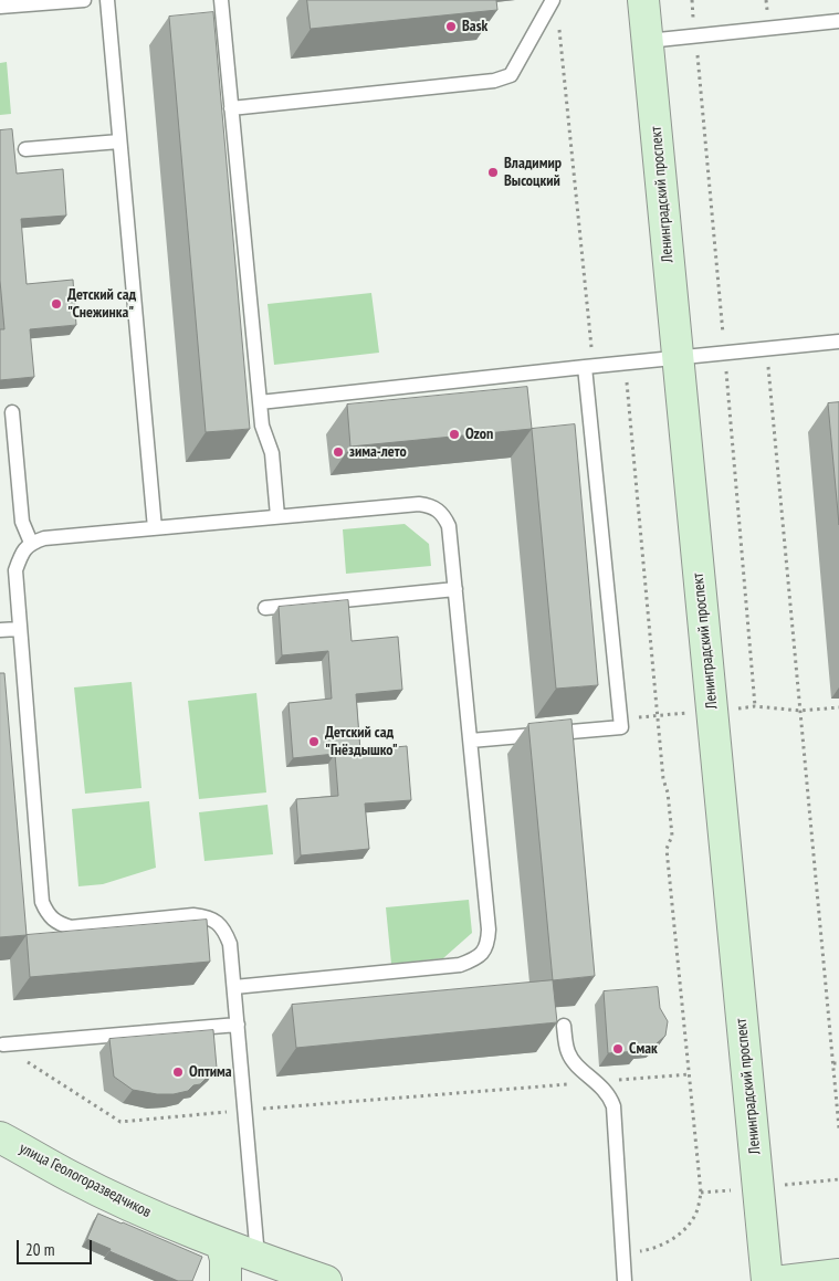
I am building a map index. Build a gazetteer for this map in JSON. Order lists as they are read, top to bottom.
{
  "streets": {
    "main road": ["Ленинградский проспект", "улица Геологоразведчиков"]
  },
  "places": [
    "Bask",
    "Владимир Высоцкий",
    "Детский сад \"Снежинка\"",
    "Ozon",
    "зима-лето",
    "Детский сад \"Гнёздышко\"",
    "Смак",
    "Оптима"
  ],
  "scale_bar": "20 m"
}
